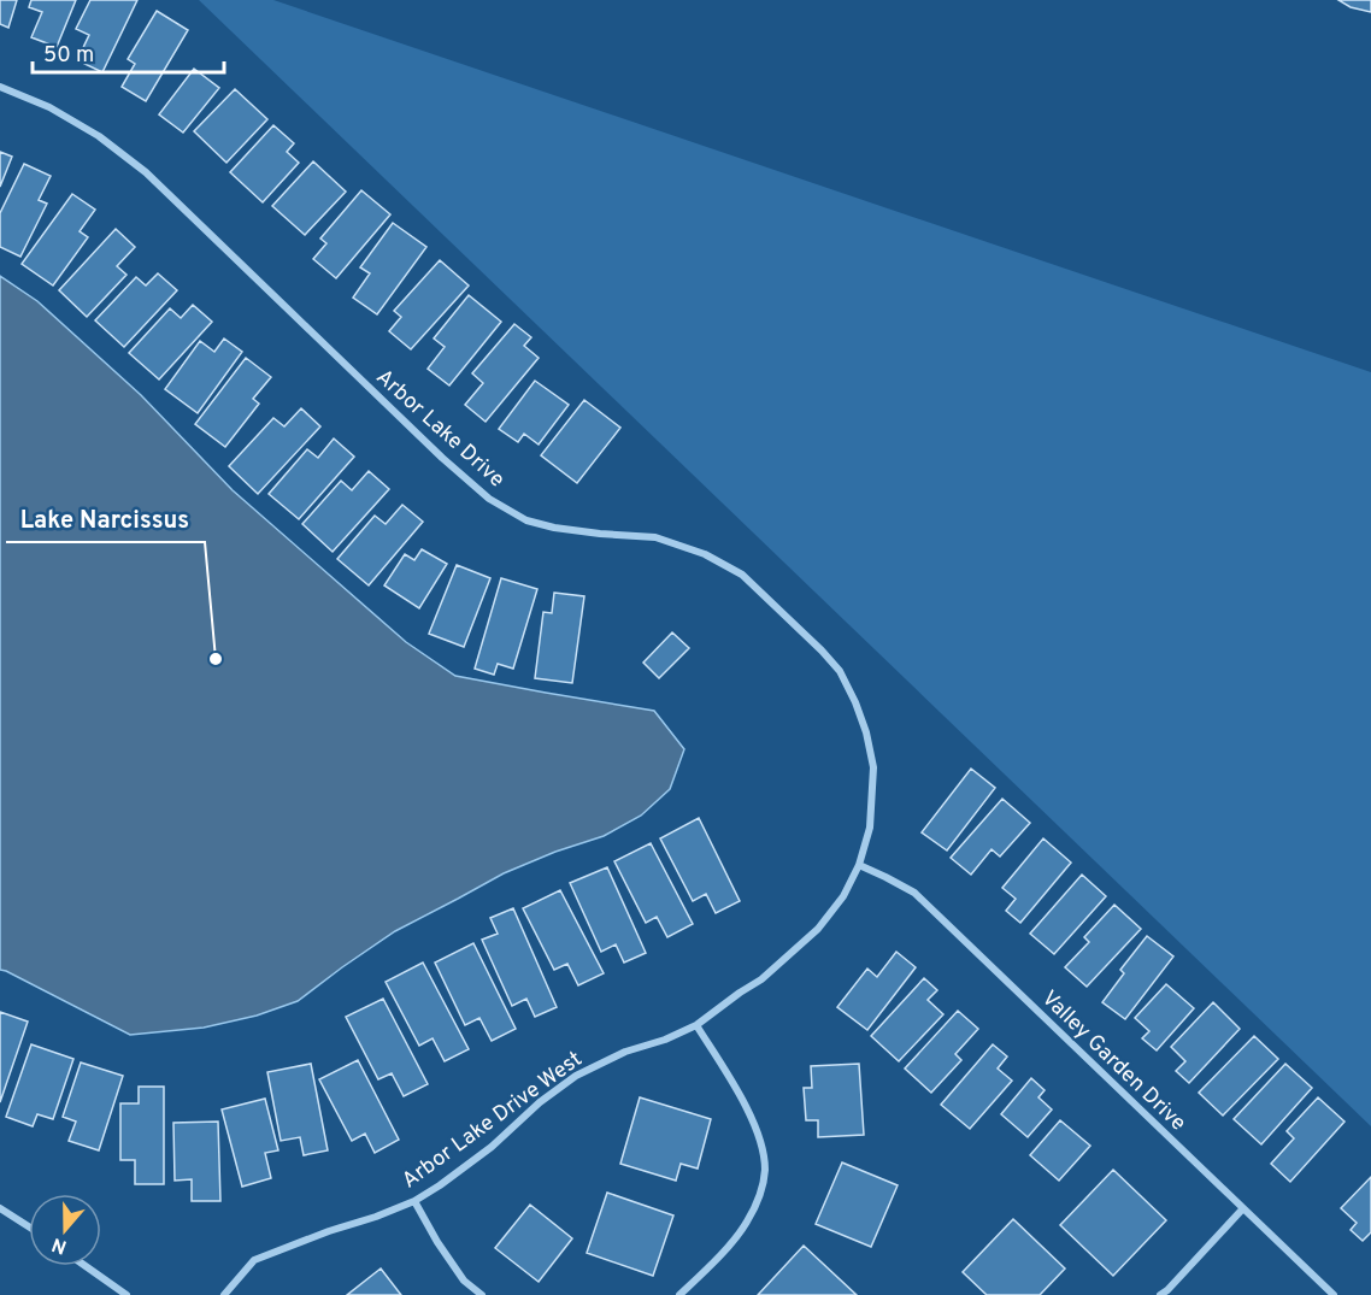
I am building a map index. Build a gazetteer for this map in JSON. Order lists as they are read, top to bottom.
{
  "streets": {
    "street": ["Arbor Lake Drive", "Valley Garden Drive", "Arbor Lake Drive West"]
  },
  "crossings": [
    ["Arbor Lake Drive", "Valley Garden Drive"],
    ["Arbor Lake Drive", "Arbor Lake Drive West"],
    ["Valley Garden Drive", "Arbor Lake Drive West"]
  ],
  "places": ["Lake Narcissus"],
  "scale_bar": "50 m",
  "north": "bottom"
}
